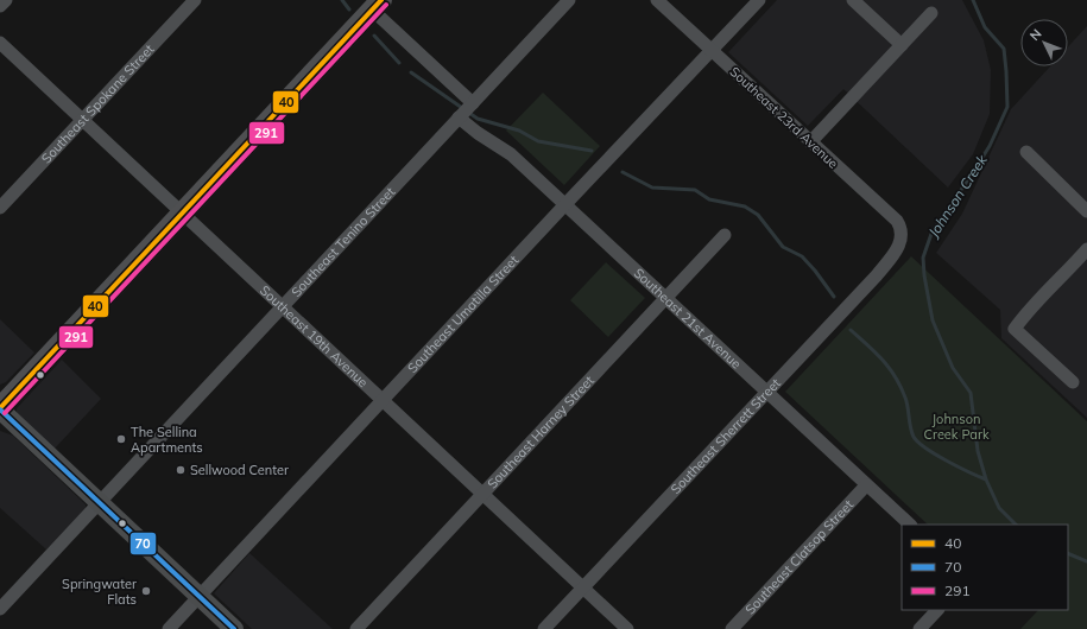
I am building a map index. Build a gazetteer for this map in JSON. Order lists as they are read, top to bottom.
{
  "streets": {
    "street": [
      "Southeast Spokane Street",
      "Southeast 23rd Avenue",
      "Southeast Tenino Street",
      "Southeast Umatilla Street",
      "Southeast 21st Avenue",
      "Southeast 19th Avenue",
      "Southeast Harney Street",
      "Southeast Sherrett Street",
      "Southeast Clatsop Street"
    ]
  },
  "crossings": [
    ["Southeast Spokane Street", "Southeast 19th Avenue"],
    ["Southeast 23rd Avenue", "Southeast Umatilla Street"],
    ["Southeast 23rd Avenue", "Southeast Sherrett Street"],
    ["Southeast Tenino Street", "Southeast 21st Avenue"],
    ["Southeast Tenino Street", "Southeast 19th Avenue"],
    ["Southeast Umatilla Street", "Southeast 21st Avenue"],
    ["Southeast Umatilla Street", "Southeast 19th Avenue"],
    ["Southeast 21st Avenue", "Southeast Harney Street"],
    ["Southeast 21st Avenue", "Southeast Sherrett Street"],
    ["Southeast 21st Avenue", "Southeast Clatsop Street"],
    ["Southeast 19th Avenue", "Southeast Harney Street"],
    ["Southeast 19th Avenue", "Southeast Sherrett Street"]
  ],
  "water": ["Johnson Creek"],
  "parks": ["Johnson Creek Park"],
  "places": ["The Sellina Apartments", "Sellwood Center", "Springwater Flats"],
  "lines": ["transit line 40", "transit line 291", "transit line 70"],
  "legend": ["40", "70", "291"],
  "north": "top left"
}
